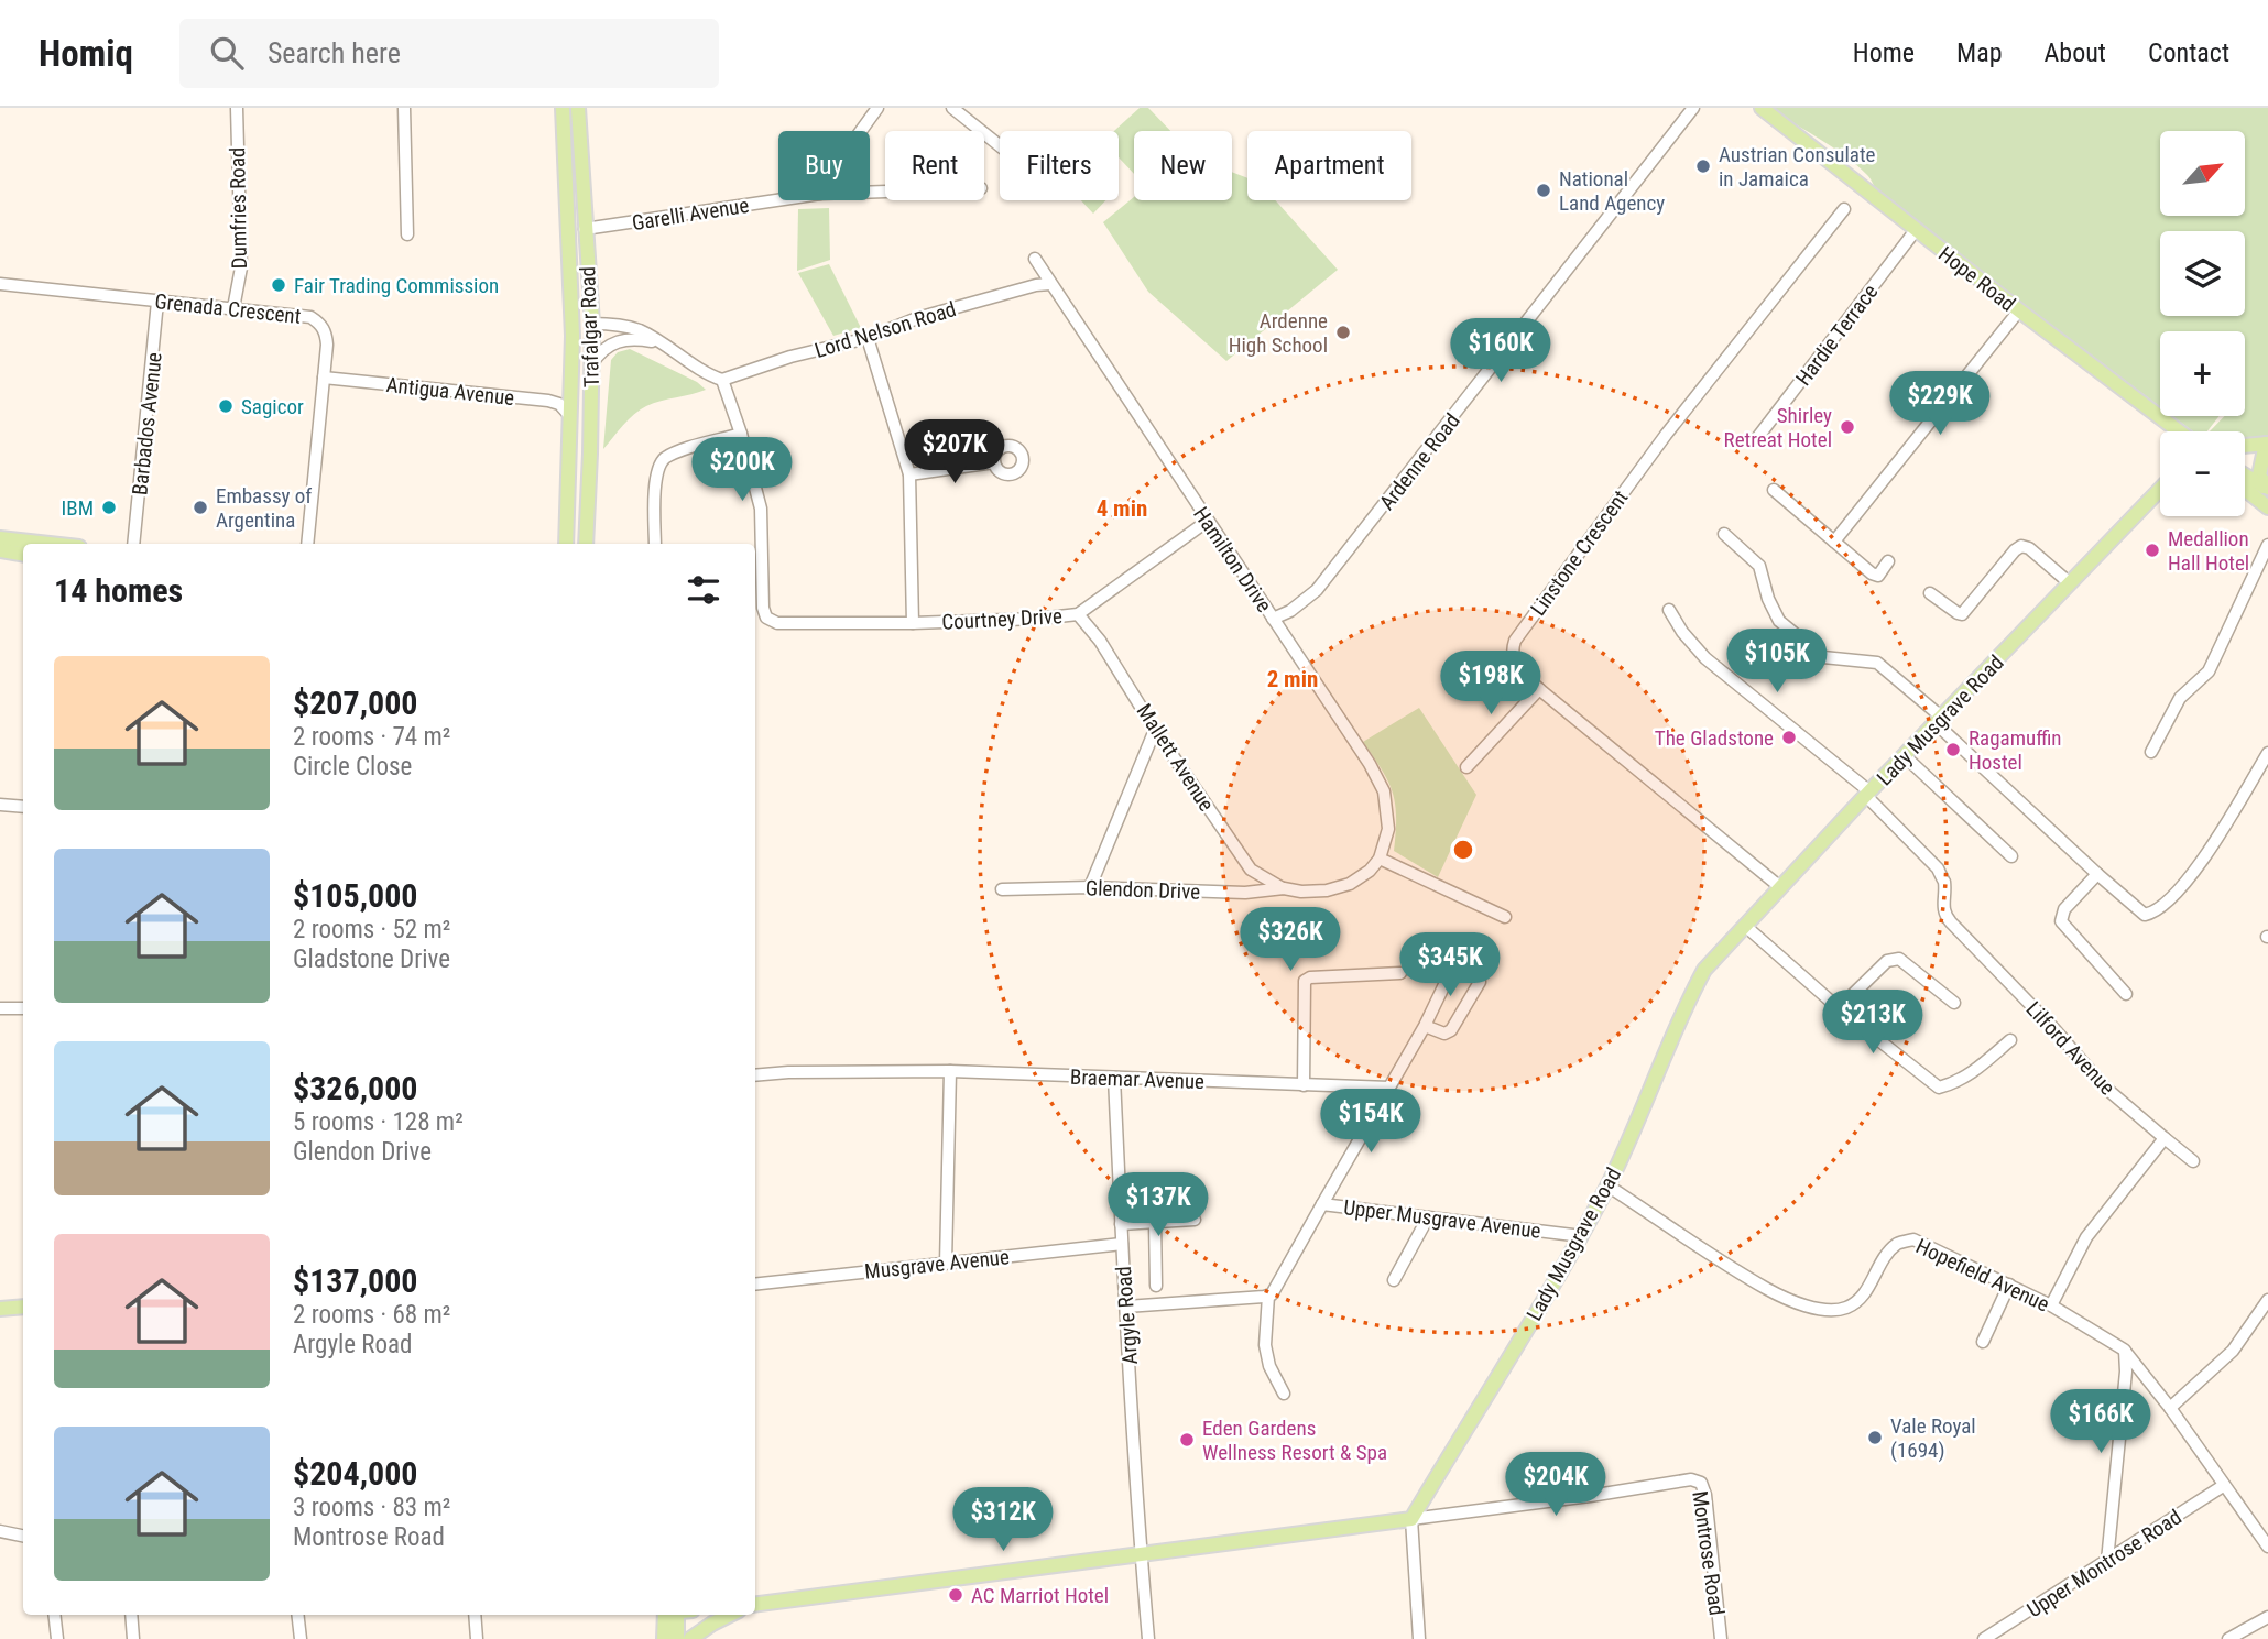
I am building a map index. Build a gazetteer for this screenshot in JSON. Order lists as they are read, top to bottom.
{
  "streets": {
    "main road": ["Hope Road", "Trafalgar Road", "Lady Musgrave Road"],
    "street": [
      "Dumfries Road",
      "Garelli Avenue",
      "Grenada Crescent",
      "Lord Nelson Road",
      "Hardie Terrace",
      "Antigua Avenue",
      "Barbados Avenue",
      "Ardenne Road",
      "Linstone Crescent",
      "Hamilton Drive",
      "Courtney Drive",
      "Mallett Avenue",
      "Glendon Drive",
      "Lilford Avenue",
      "Braemar Avenue",
      "Upper Musgrave Avenue",
      "Musgrave Avenue",
      "Hopefield Avenue",
      "Argyle Road",
      "Montrose Road",
      "Upper Montrose Road"
    ]
  },
  "crossings": [
    ["Dumfries Road", "Grenada Crescent"],
    ["Garelli Avenue", "Trafalgar Road"],
    ["Hope Road", "Hardie Terrace"],
    ["Grenada Crescent", "Antigua Avenue"],
    ["Grenada Crescent", "Barbados Avenue"],
    ["Trafalgar Road", "Antigua Avenue"],
    ["Lord Nelson Road", "Hamilton Drive"],
    ["Ardenne Road", "Hamilton Drive"],
    ["Linstone Crescent", "Lady Musgrave Road"],
    ["Hamilton Drive", "Courtney Drive"],
    ["Hamilton Drive", "Glendon Drive"],
    ["Courtney Drive", "Mallett Avenue"],
    ["Lady Musgrave Road", "Lilford Avenue"],
    ["Lady Musgrave Road", "Upper Musgrave Avenue"],
    ["Lady Musgrave Road", "Hopefield Avenue"],
    ["Lady Musgrave Road", "Montrose Road"],
    ["Mallett Avenue", "Glendon Drive"],
    ["Braemar Avenue", "Argyle Road"],
    ["Musgrave Avenue", "Argyle Road"],
    ["Hopefield Avenue", "Upper Montrose Road"]
  ],
  "places": [
    "Austrian Consulate in Jamaica",
    "National Land Agency",
    "Fair Trading Commission",
    "Ardenne High School",
    "Sagicor",
    "Shirley Retreat Hotel",
    "IBM",
    "Embassy of Argentina",
    "Medallion Hall Hotel",
    "The Gladstone",
    "Ragamuffin Hostel",
    "Vale Royal (1694)",
    "Eden Gardens Wellness Resort & Spa",
    "AC Marriot Hotel"
  ],
  "north": "top right",
  "page": {
    "header": "Homiq",
    "search": "Search here",
    "nav": [
      "Home",
      "Map",
      "About",
      "Contact"
    ],
    "map_buttons": ["+", "−"],
    "chip": [
      "Buy",
      "Rent",
      "Filters",
      "New",
      "Apartment"
    ],
    "price": [
      "$160K",
      "$229K",
      "$207K",
      "$200K",
      "$105K",
      "$198K",
      "$326K",
      "$345K",
      "$213K",
      "$154K",
      "$137K",
      "$166K",
      "$204K",
      "$312K"
    ],
    "heading": "14 homes",
    "list": [
      {
        "name": "$207,000",
        "note": "2 rooms · 74 m² · Circle Close"
      },
      {
        "name": "$105,000",
        "note": "2 rooms · 52 m² · Gladstone Drive"
      },
      {
        "name": "$326,000",
        "note": "5 rooms · 128 m² · Glendon Drive"
      },
      {
        "name": "$137,000",
        "note": "2 rooms · 68 m² · Argyle Road"
      },
      {
        "name": "$204,000",
        "note": "3 rooms · 83 m² · Montrose Road"
      }
    ]
  },
  "rings": ["4 min", "2 min"]
}
